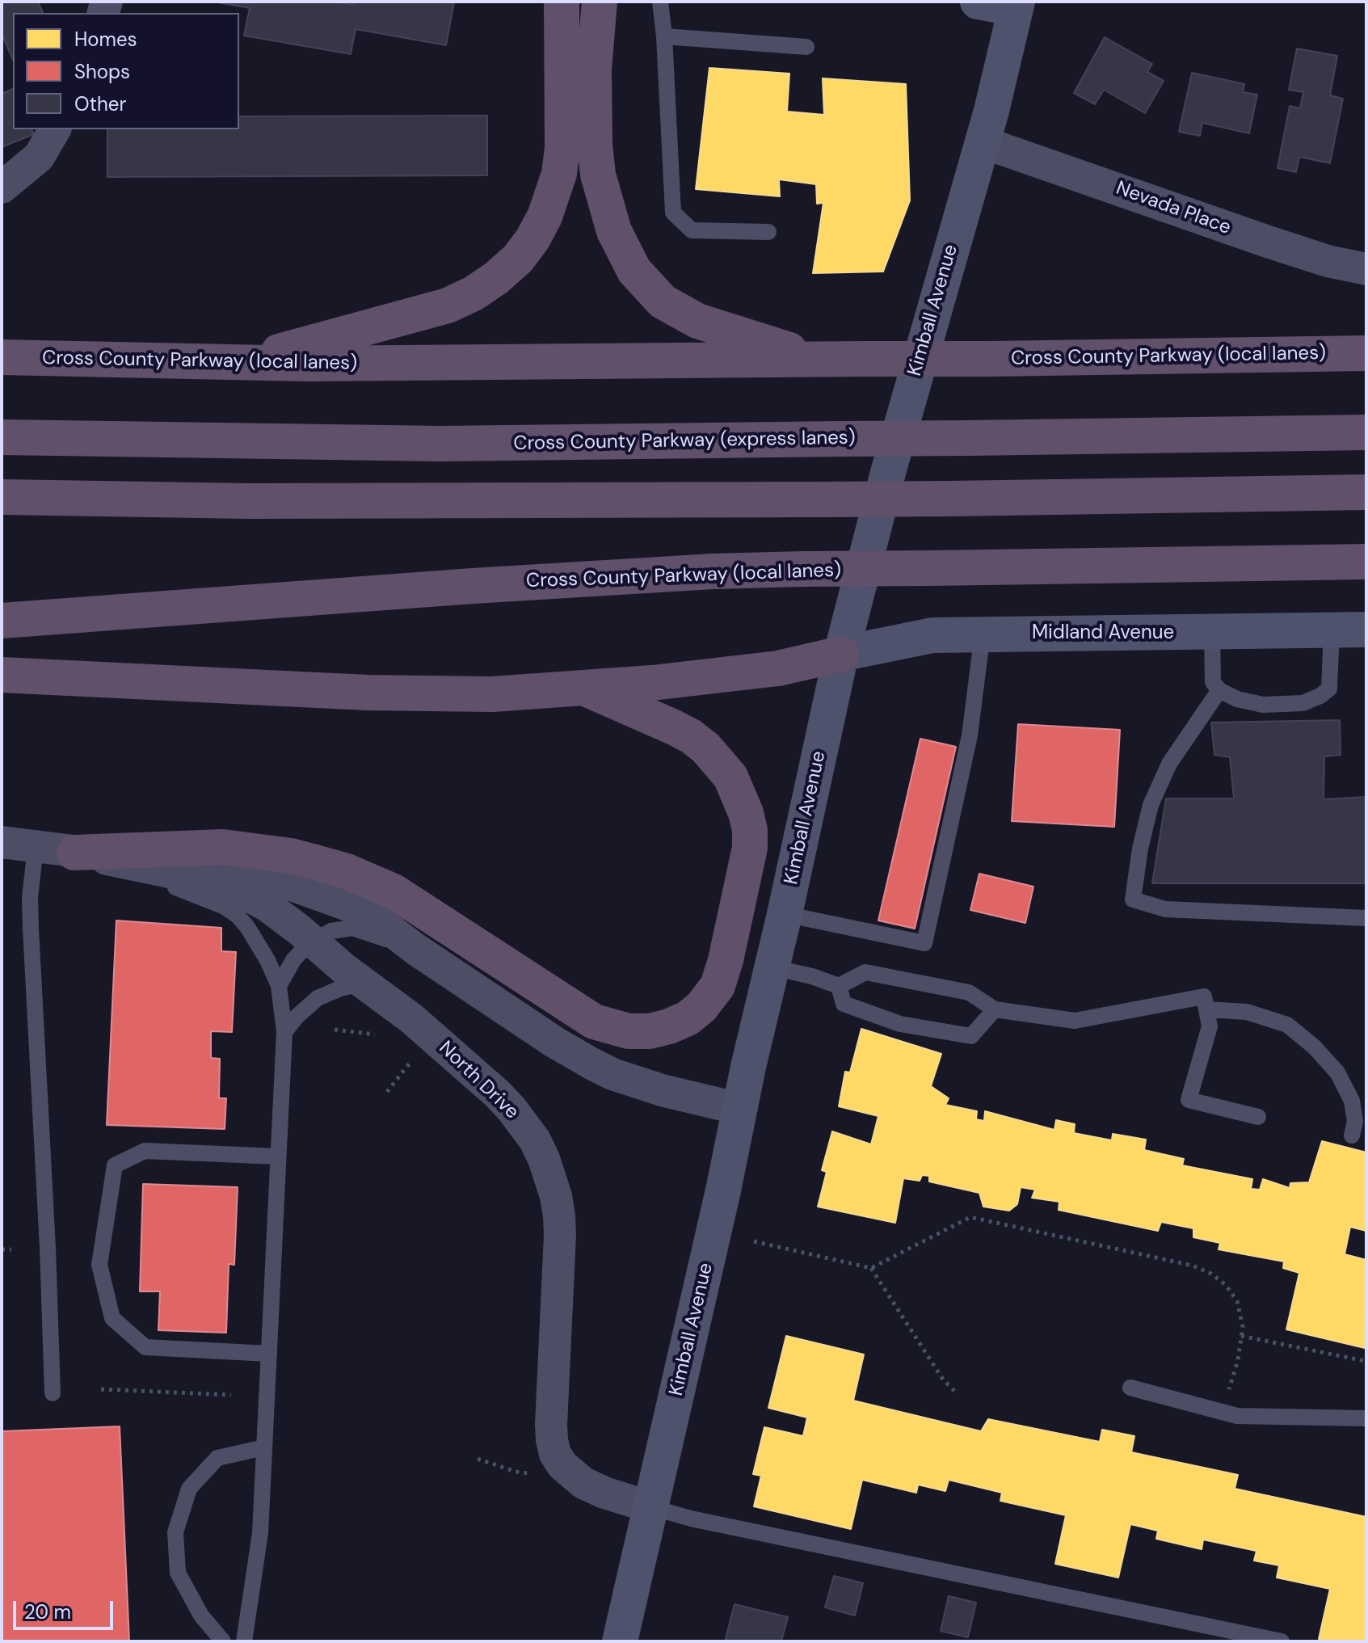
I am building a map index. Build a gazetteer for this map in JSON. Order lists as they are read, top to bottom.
{
  "streets": {
    "highway": ["Cross County Parkway (local lanes)", "Cross County Parkway (express lanes)"],
    "street": [
      "Nevada Place",
      "Kimball Avenue",
      "Midland Avenue",
      "North Drive"
    ]
  },
  "crossings": [
    ["Nevada Place", "Kimball Avenue"],
    ["Kimball Avenue", "Midland Avenue"],
    ["Kimball Avenue", "North Drive"]
  ],
  "legend": ["Homes", "Shops", "Other"],
  "scale_bar": "20 m"
}
